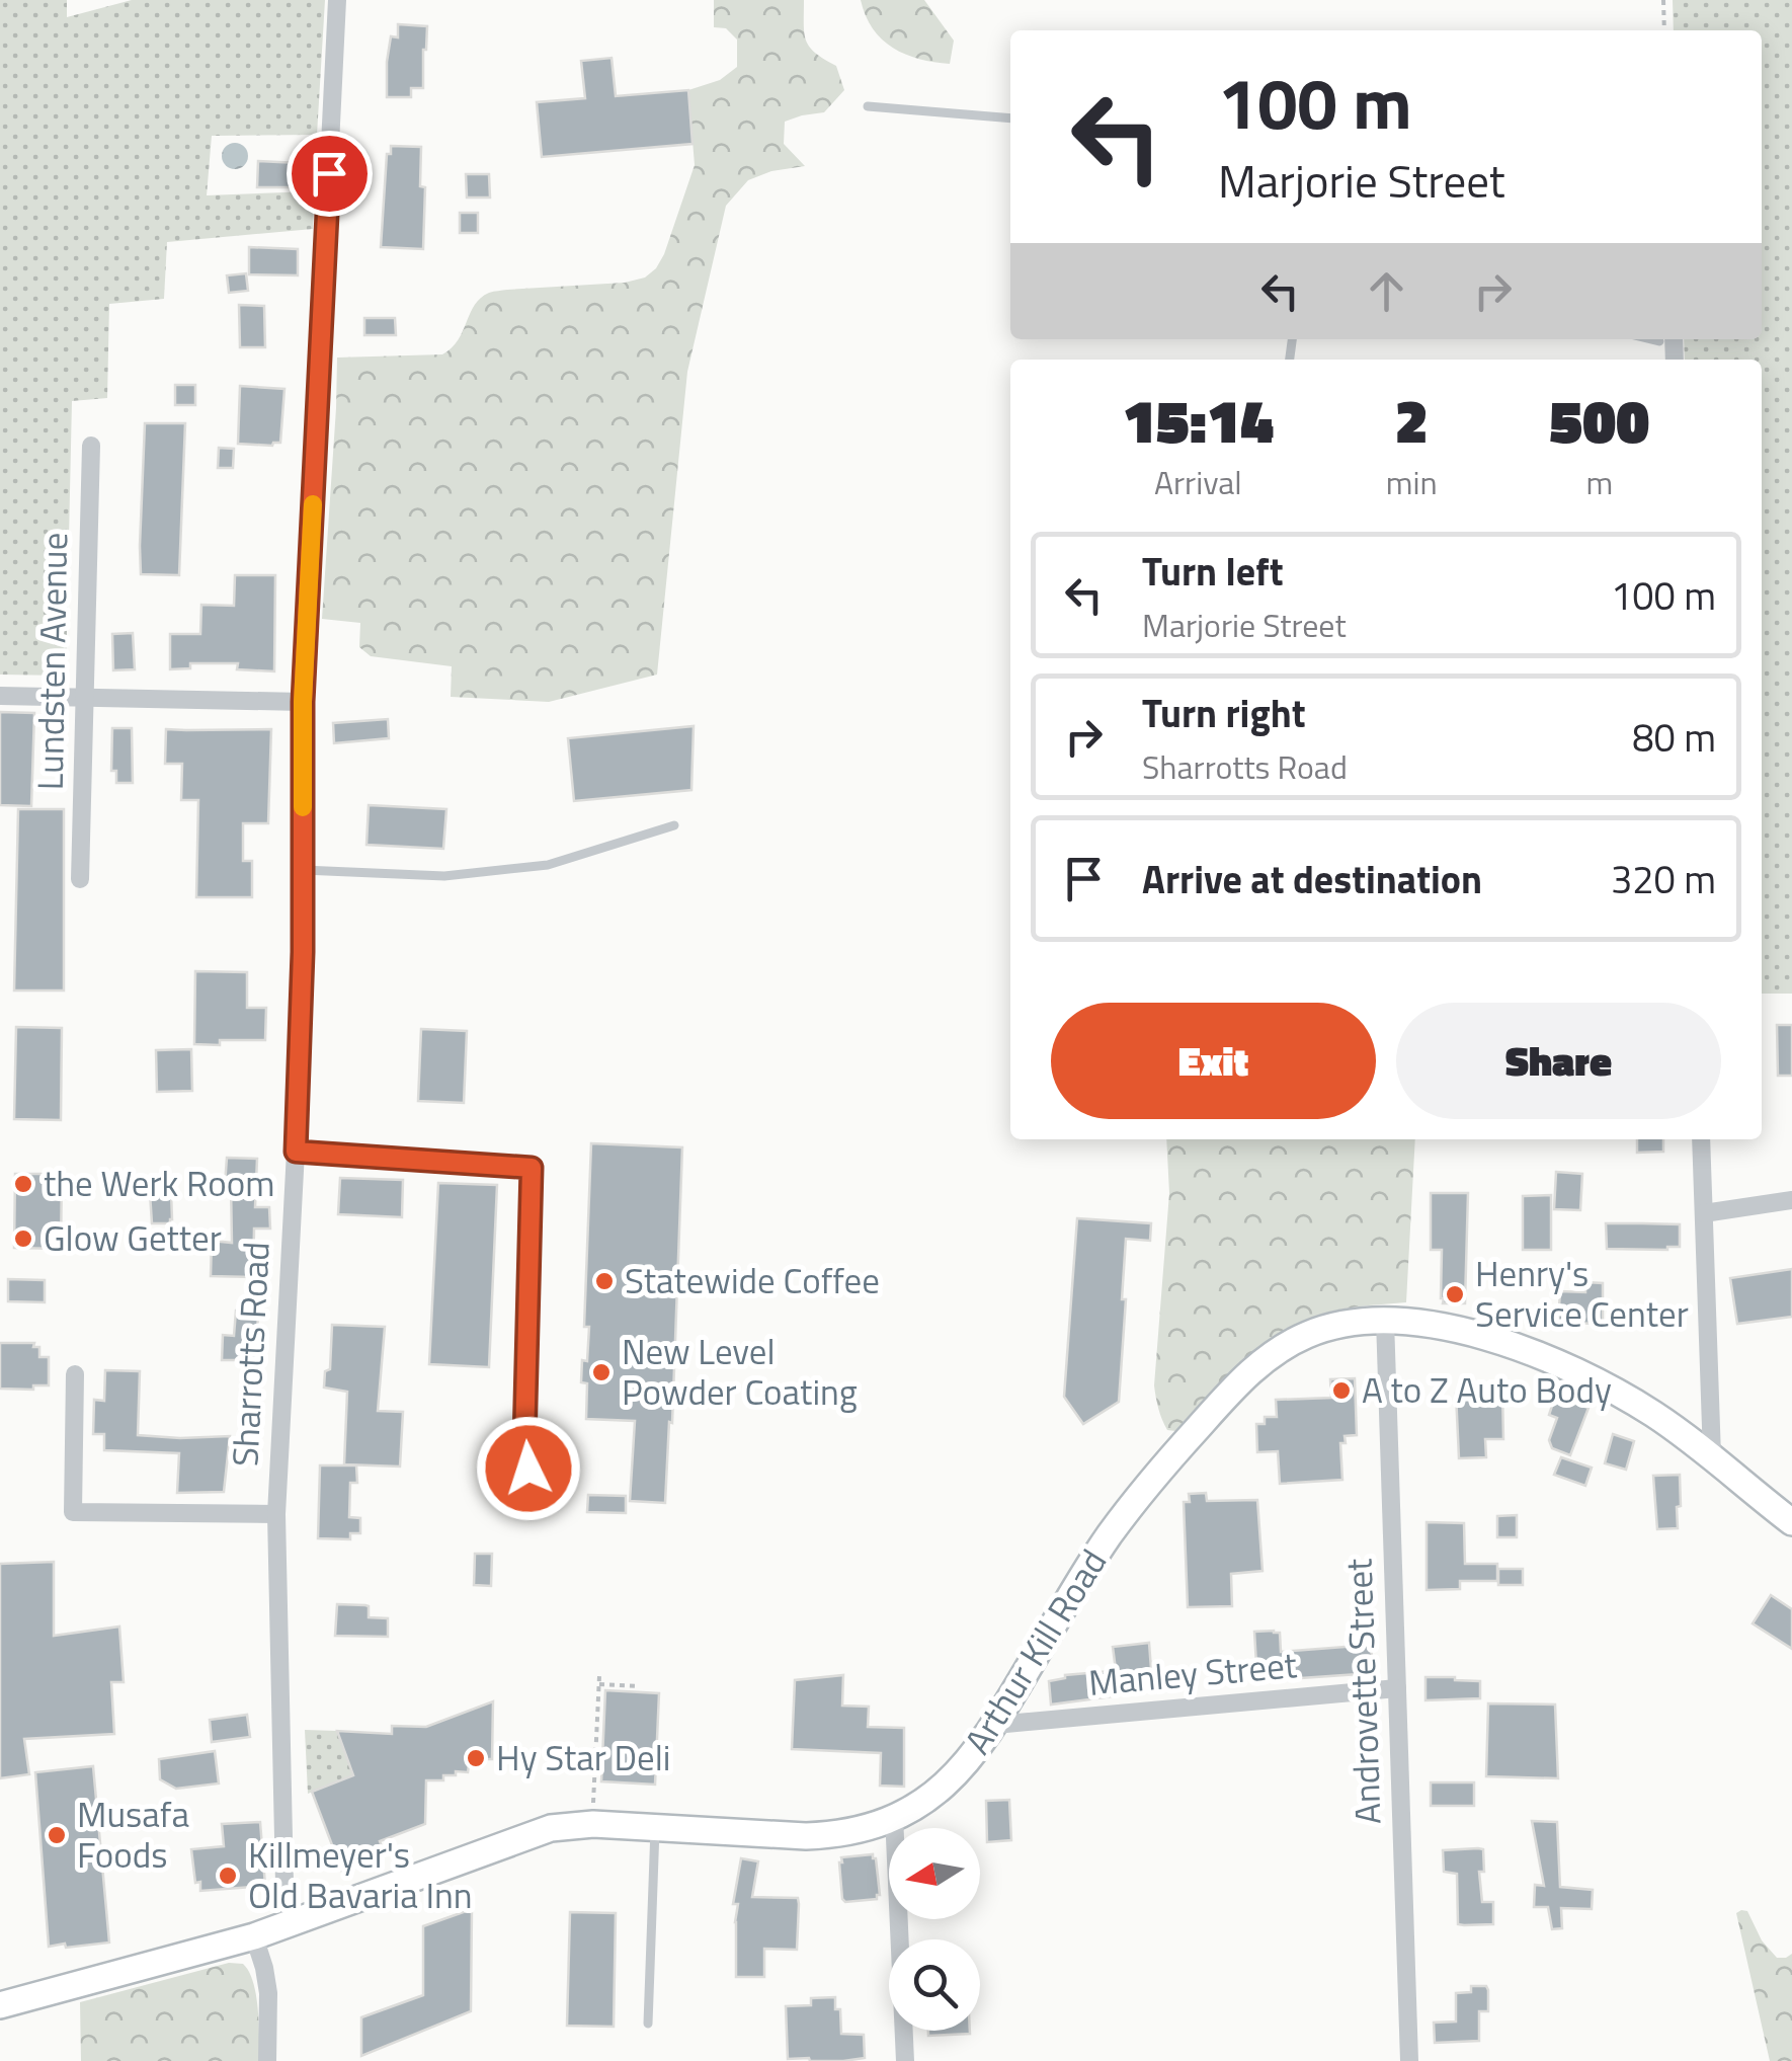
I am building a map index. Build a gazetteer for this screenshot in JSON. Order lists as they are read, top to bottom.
{
  "streets": {
    "street": [
      "Lundsten Avenue",
      "Sharrotts Road",
      "Arthur Kill Road",
      "Manley Street",
      "Androvette Street"
    ]
  },
  "crossings": [
    ["Sharrotts Road", "Arthur Kill Road"],
    ["Arthur Kill Road", "Manley Street"],
    ["Arthur Kill Road", "Androvette Street"],
    ["Manley Street", "Androvette Street"]
  ],
  "places": [
    "the Werk Room",
    "Glow Getter",
    "Statewide Coffee",
    "Henry's Service Center",
    "New Level Powder Coating",
    "A to Z Auto Body",
    "Hy Star Deli",
    "Musafa Foods",
    "Killmeyer's Old Bavaria Inn"
  ],
  "north": "left",
  "page": {
    "turn": ["100 m", "Marjorie Street"],
    "eta": [
      "15:14",
      "Arrival",
      "2",
      "min",
      "500",
      "m"
    ],
    "list": [
      {
        "name": "Turn left",
        "note": "Marjorie Street",
        "value": "100 m"
      },
      {
        "name": "Turn right",
        "note": "Sharrotts Road",
        "value": "80 m"
      },
      {
        "name": "Arrive at destination",
        "value": "320 m"
      }
    ],
    "buttons": ["Exit", "Share"]
  }
}
